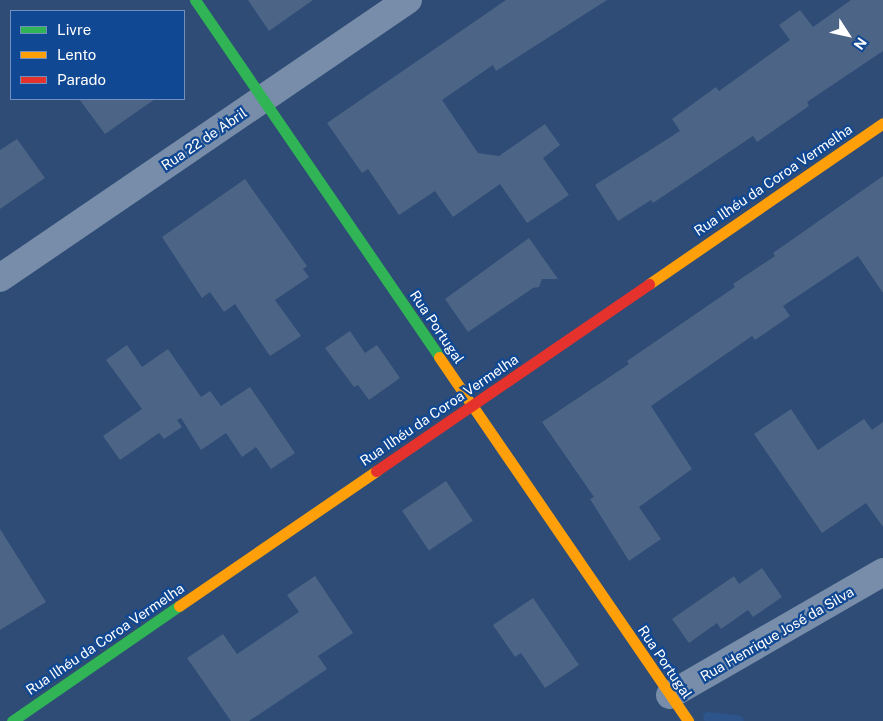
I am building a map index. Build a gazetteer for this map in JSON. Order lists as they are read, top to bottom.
{
  "streets": {
    "street": [
      "Rua 22 de Abril",
      "Rua Ilhéu da Coroa Vermelha",
      "Rua Portugal",
      "Rua Henrique José da Silva"
    ]
  },
  "crossings": [
    ["Rua 22 de Abril", "Rua Portugal"],
    ["Rua Ilhéu da Coroa Vermelha", "Rua Portugal"],
    ["Rua Portugal", "Rua Henrique José da Silva"]
  ],
  "legend": ["Livre", "Lento", "Parado"],
  "north": "bottom right"
}
